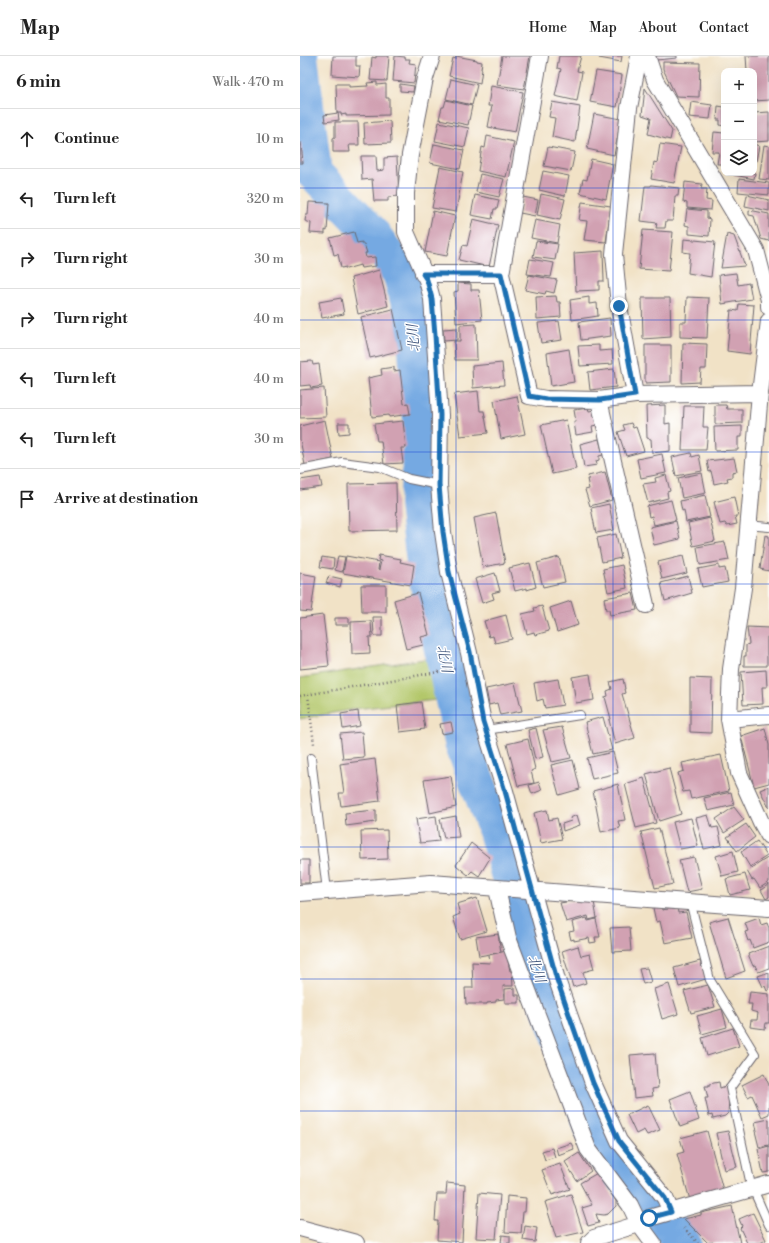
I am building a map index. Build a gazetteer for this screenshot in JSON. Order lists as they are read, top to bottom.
{
  "water": ["北川"],
  "page": {
    "header": "Map",
    "nav": [
      "Home",
      "Map",
      "About",
      "Contact"
    ],
    "heading": ["6 min", "Walk · 470 m"],
    "map_buttons": ["+", "−"],
    "list": [
      ["Continue", "10 m"],
      ["Turn left", "320 m"],
      ["Turn right", "30 m"],
      ["Turn right", "40 m"],
      ["Turn left", "40 m"],
      ["Turn left", "30 m"],
      "Arrive at destination"
    ]
  }
}
